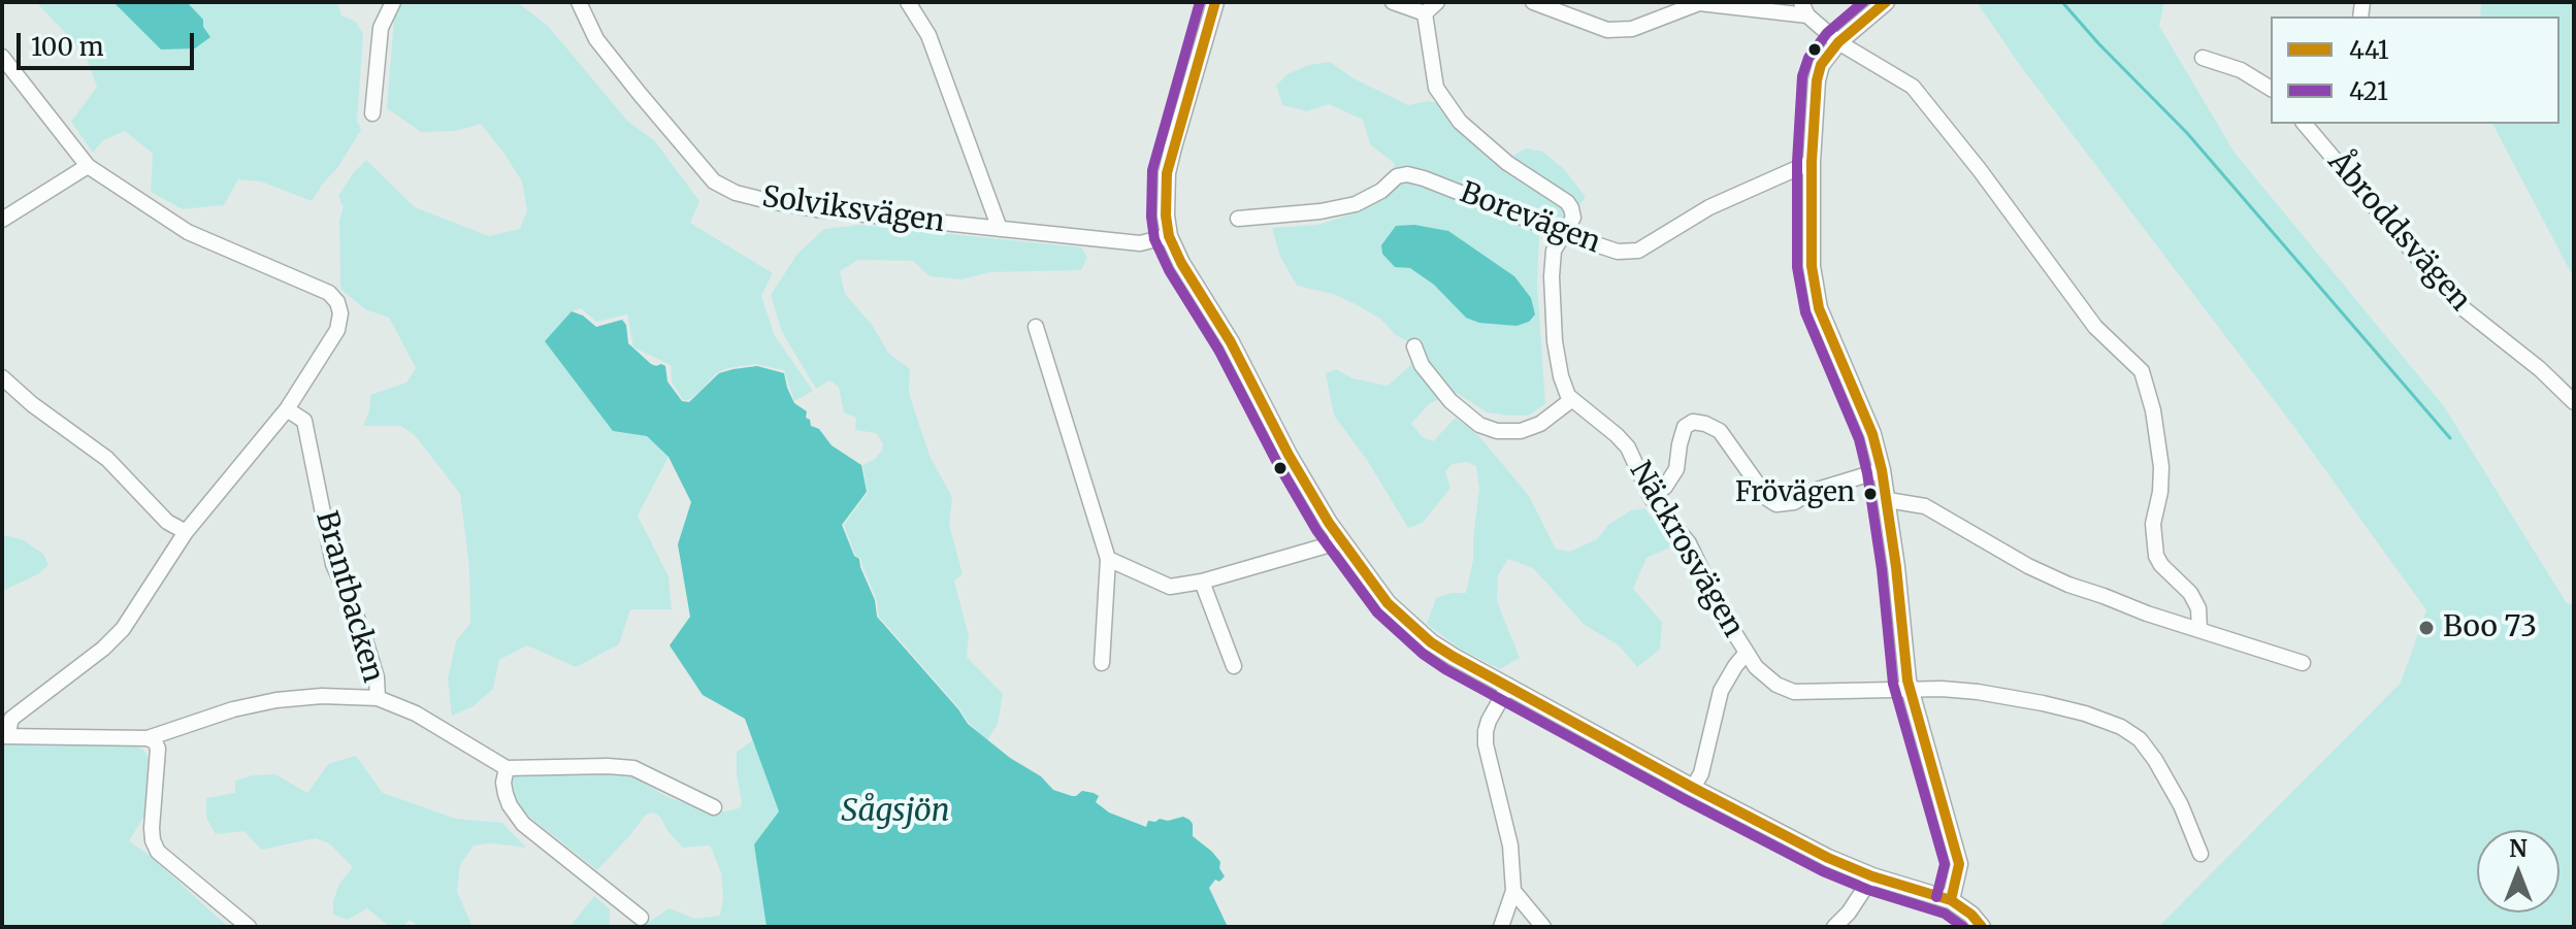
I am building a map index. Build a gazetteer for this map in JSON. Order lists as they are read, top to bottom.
{
  "streets": {
    "street": [
      "Solviksvägen",
      "Borevägen",
      "Åbroddsvägen",
      "Näckrosvägen",
      "Brantbacken"
    ]
  },
  "water": ["Sågsjön"],
  "places": ["Frövägen", "Boo 73"],
  "lines": ["transit line 441", "transit line 421"],
  "legend": ["441", "421"],
  "scale_bar": "100 m",
  "north": "top"
}
